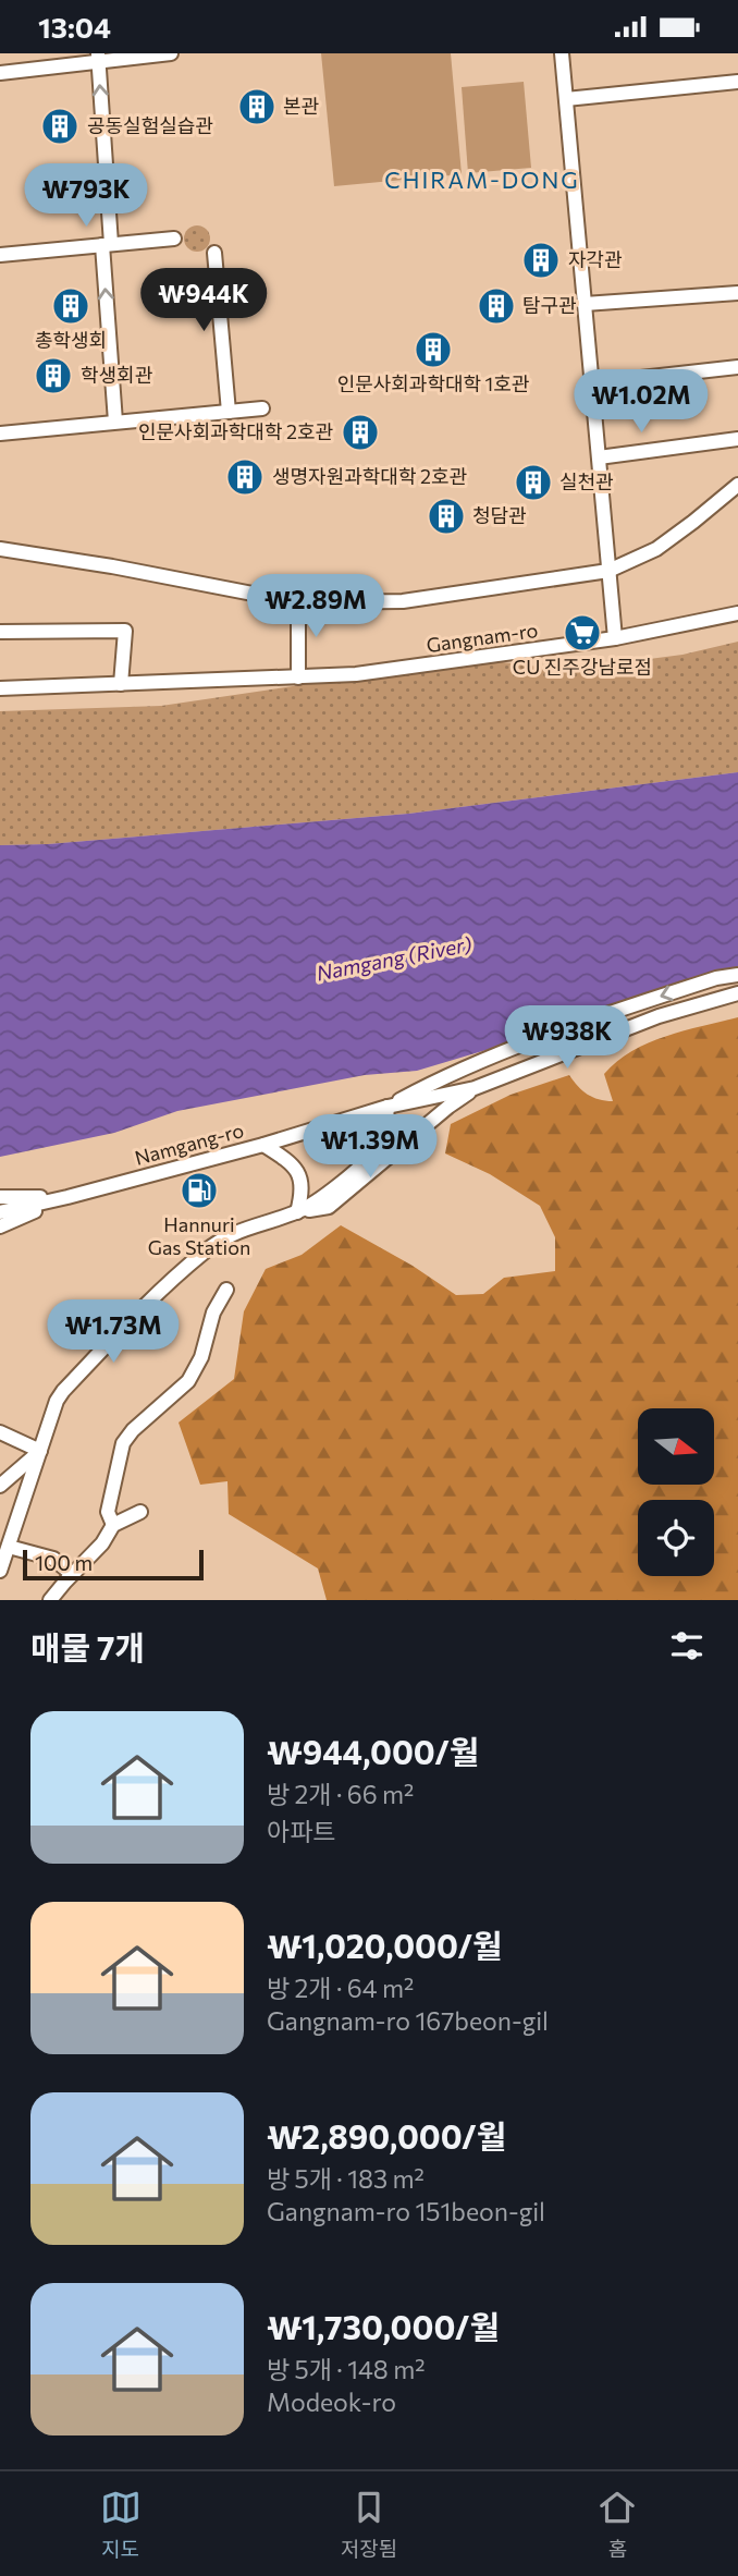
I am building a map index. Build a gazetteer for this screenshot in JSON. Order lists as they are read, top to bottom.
{
  "streets": {
    "street": ["Gangnam-ro", "Namgang-ro"]
  },
  "districts": ["CHIRAM-DONG"],
  "water": ["Namgang (River)"],
  "places": {
    "building": [
      "본관",
      "공동실험실습관",
      "자각관",
      "총학생회",
      "탐구관",
      "인문사회과학대학 1호관",
      "학생회관",
      "인문사회과학대학 2호관",
      "생명자원과학대학 2호관",
      "실천관",
      "청담관"
    ],
    "supermarket": ["CU 진주강남로점"],
    "fuel station": ["Hannuri Gas Station"]
  },
  "scale_bar": "100 m",
  "north": "right",
  "page": {
    "status": "13:04",
    "price": [
      "₩793K",
      "₩944K",
      "₩1.02M",
      "₩2.89M",
      "₩938K",
      "₩1.39M",
      "₩1.73M"
    ],
    "scale": "100 m",
    "heading": "매물 7개",
    "list": [
      {
        "name": "₩944,000/월",
        "note": "방 2개 · 66 m² · 아파트"
      },
      {
        "name": "₩1,020,000/월",
        "note": "방 2개 · 64 m² · Gangnam-ro 167beon-gil"
      },
      {
        "name": "₩2,890,000/월",
        "note": "방 5개 · 183 m² · Gangnam-ro 151beon-gil"
      },
      {
        "name": "₩1,730,000/월",
        "note": "방 5개 · 148 m² · Modeok-ro"
      }
    ],
    "tabs": ["지도", "저장됨", "홈"]
  }
}
